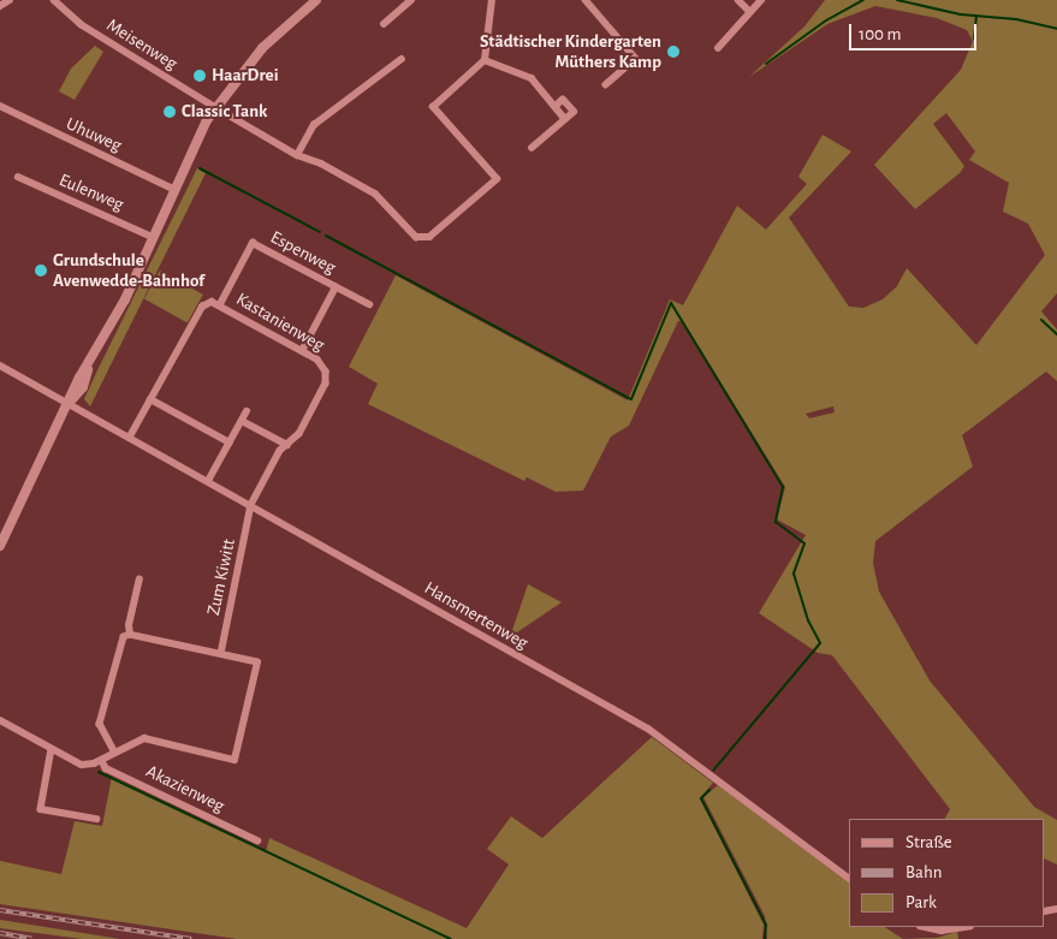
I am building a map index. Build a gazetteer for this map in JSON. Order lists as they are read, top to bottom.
{
  "streets": {
    "street": [
      "Meisenweg",
      "Uhuweg",
      "Eulenweg",
      "Espenweg",
      "Kastanienweg",
      "Zum Kiwitt",
      "Hansmertenweg",
      "Akazienweg"
    ]
  },
  "crossings": [
    ["Espenweg", "Kastanienweg"],
    ["Kastanienweg", "Zum Kiwitt"],
    ["Kastanienweg", "Hansmertenweg"],
    ["Zum Kiwitt", "Hansmertenweg"],
    ["Zum Kiwitt", "Akazienweg"]
  ],
  "places": [
    "Städtischer Kindergarten Müthers Kamp",
    "HaarDrei",
    "Classic Tank",
    "Grundschule Avenwedde-Bahnhof"
  ],
  "legend": ["Straße", "Bahn", "Park"],
  "scale_bar": "100 m"
}
